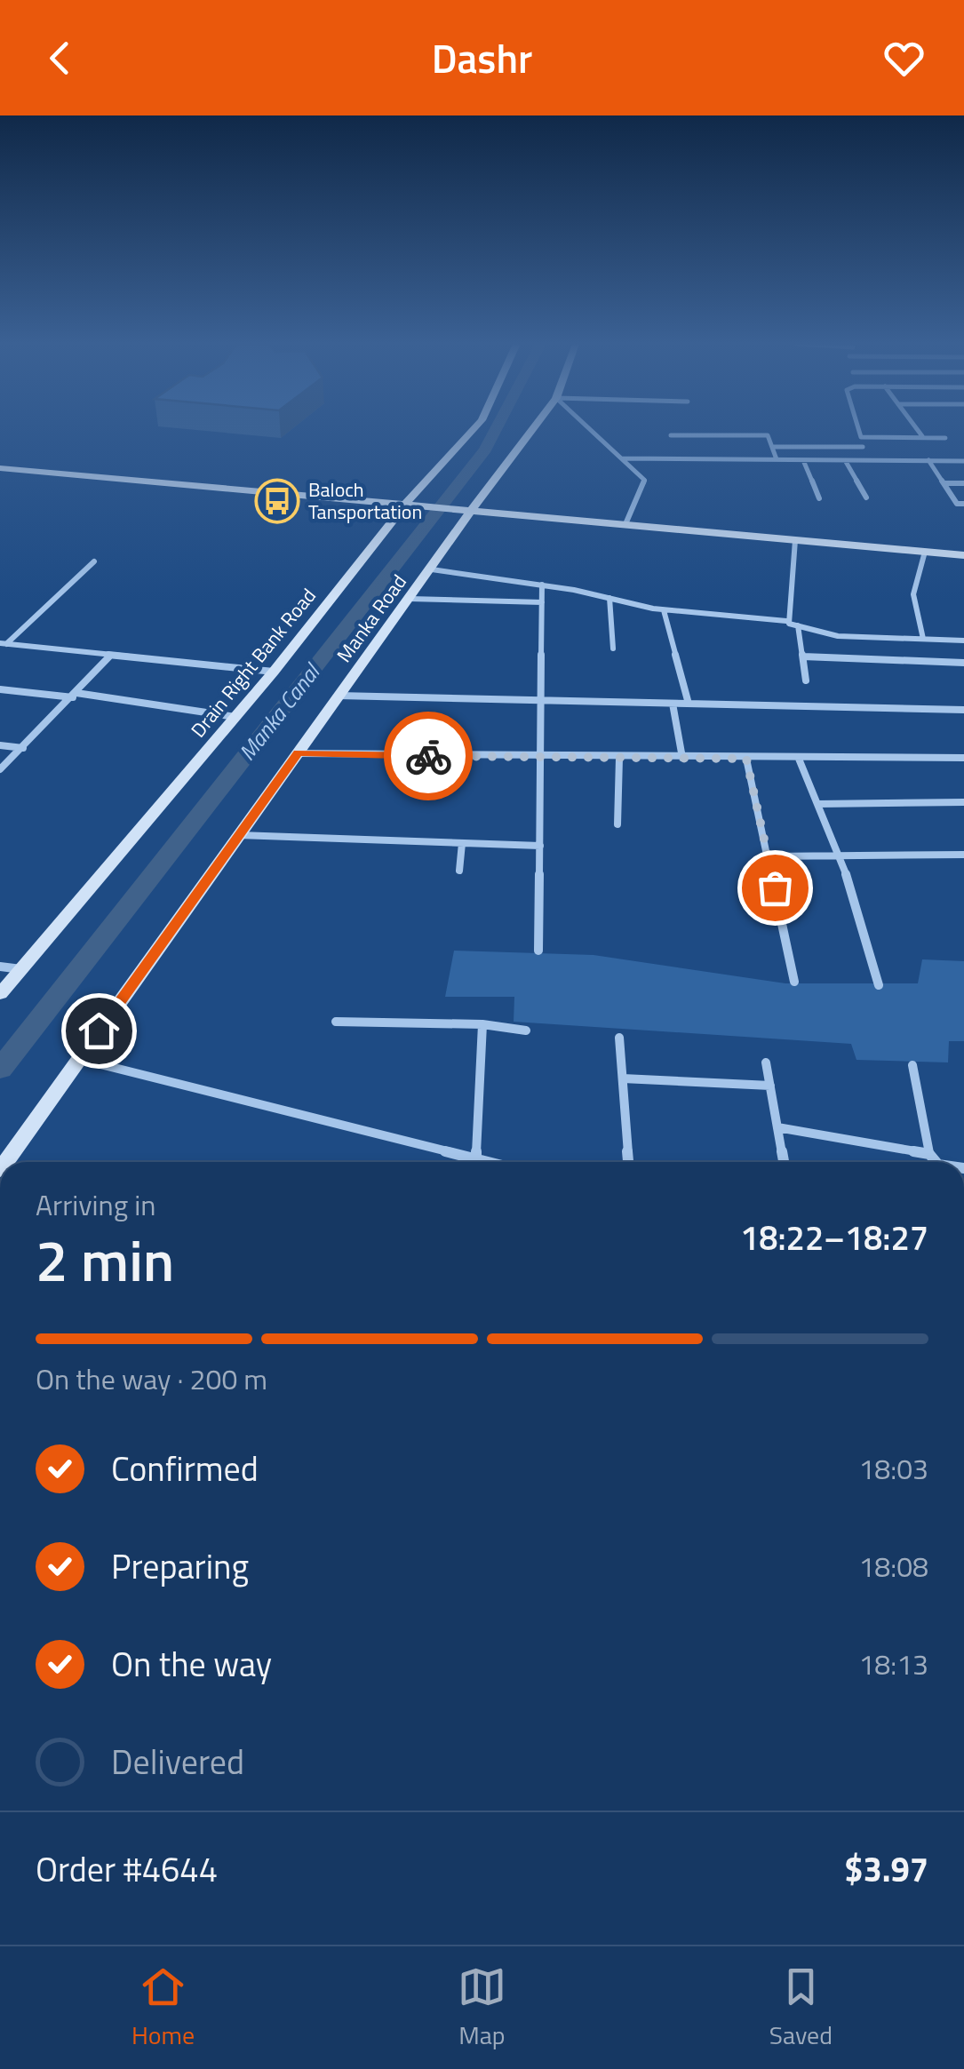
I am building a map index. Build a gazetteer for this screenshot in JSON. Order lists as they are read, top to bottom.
{
  "streets": {
    "main road": ["Manka Road", "Drain Right Bank Road"]
  },
  "water": ["Manka Canal"],
  "places": {
    "bus stop": ["Baloch Tansportation"]
  },
  "page": {
    "header": "Dashr",
    "heading": ["2 min", "Arriving in", "18:22–18:27"],
    "panel": ["Order #4644", "$3.97"],
    "bar": "On the way · 200 m",
    "list": [
      ["Confirmed", "18:03"],
      ["Preparing", "18:08"],
      ["On the way", "18:13"],
      "Delivered"
    ],
    "tabs": ["Home", "Map", "Saved"]
  }
}
